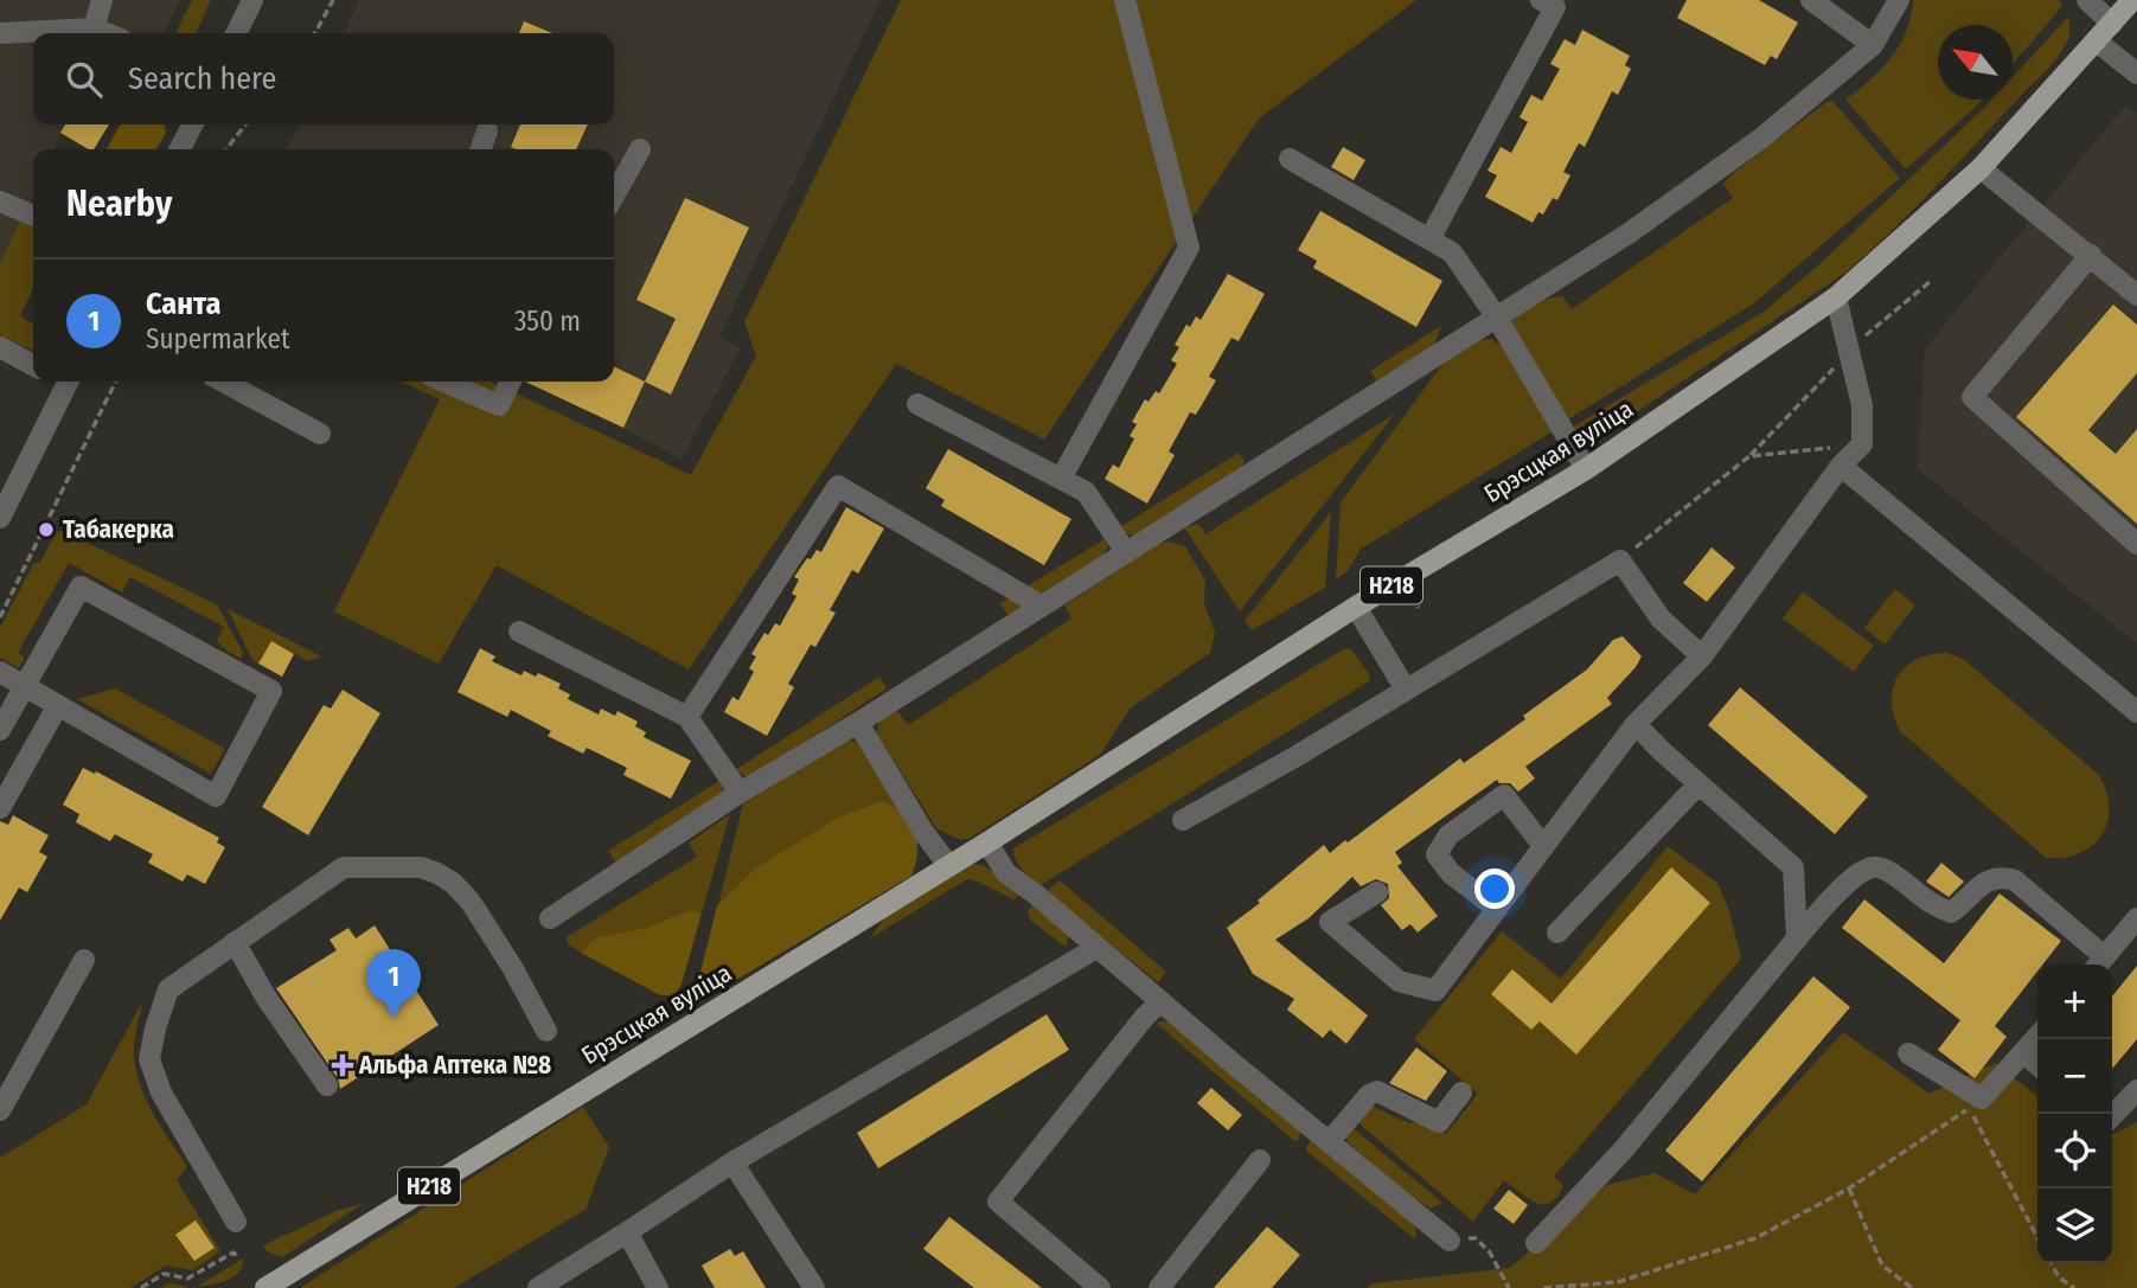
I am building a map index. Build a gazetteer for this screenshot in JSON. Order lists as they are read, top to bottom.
{
  "streets": {
    "main road": ["Брэсцкая вуліца", "Н218"]
  },
  "places": {
    "other": ["Табакерка"],
    "health": ["Альфа Аптека №8"]
  },
  "north": "top left",
  "page": {
    "search": "Search here",
    "heading": "Nearby",
    "list": [
      {
        "mark": "1",
        "name": "Санта",
        "note": "Supermarket",
        "value": "350 m"
      }
    ],
    "pins": "1",
    "map_buttons": ["+", "−"]
  }
}
